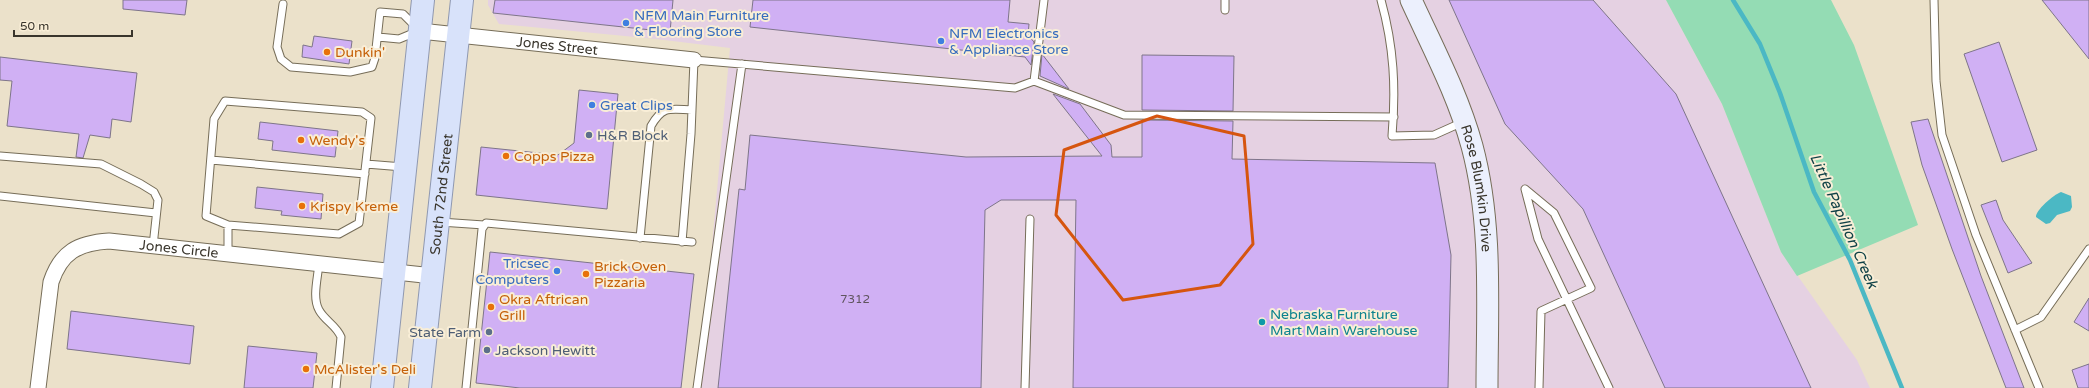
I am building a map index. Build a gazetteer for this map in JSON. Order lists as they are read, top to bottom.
{
  "streets": {
    "main road": ["Rose Blumkin Drive", "South 72nd Street"],
    "street": ["Jones Street", "Jones Circle"]
  },
  "crossings": [
    ["Jones Street", "South 72nd Street"],
    ["South 72nd Street", "Jones Circle"]
  ],
  "water": ["Little Papillion Creek"],
  "places": [
    "NFM Main Furniture & Flooring Store",
    "NFM Electronics & Appliance Store",
    "Dunkin'",
    "Great Clips",
    "H&R Block",
    "Wendy's",
    "Copps Pizza",
    "Krispy Kreme",
    "Tricsec Computers",
    "Brick Oven Pizzaria",
    "Okra Aftrican Grill",
    "Nebraska Furniture Mart Main Warehouse",
    "State Farm",
    "Jackson Hewitt",
    "McAlister's Deli"
  ],
  "house_numbers": ["7312"],
  "scale_bar": "50 m"
}
